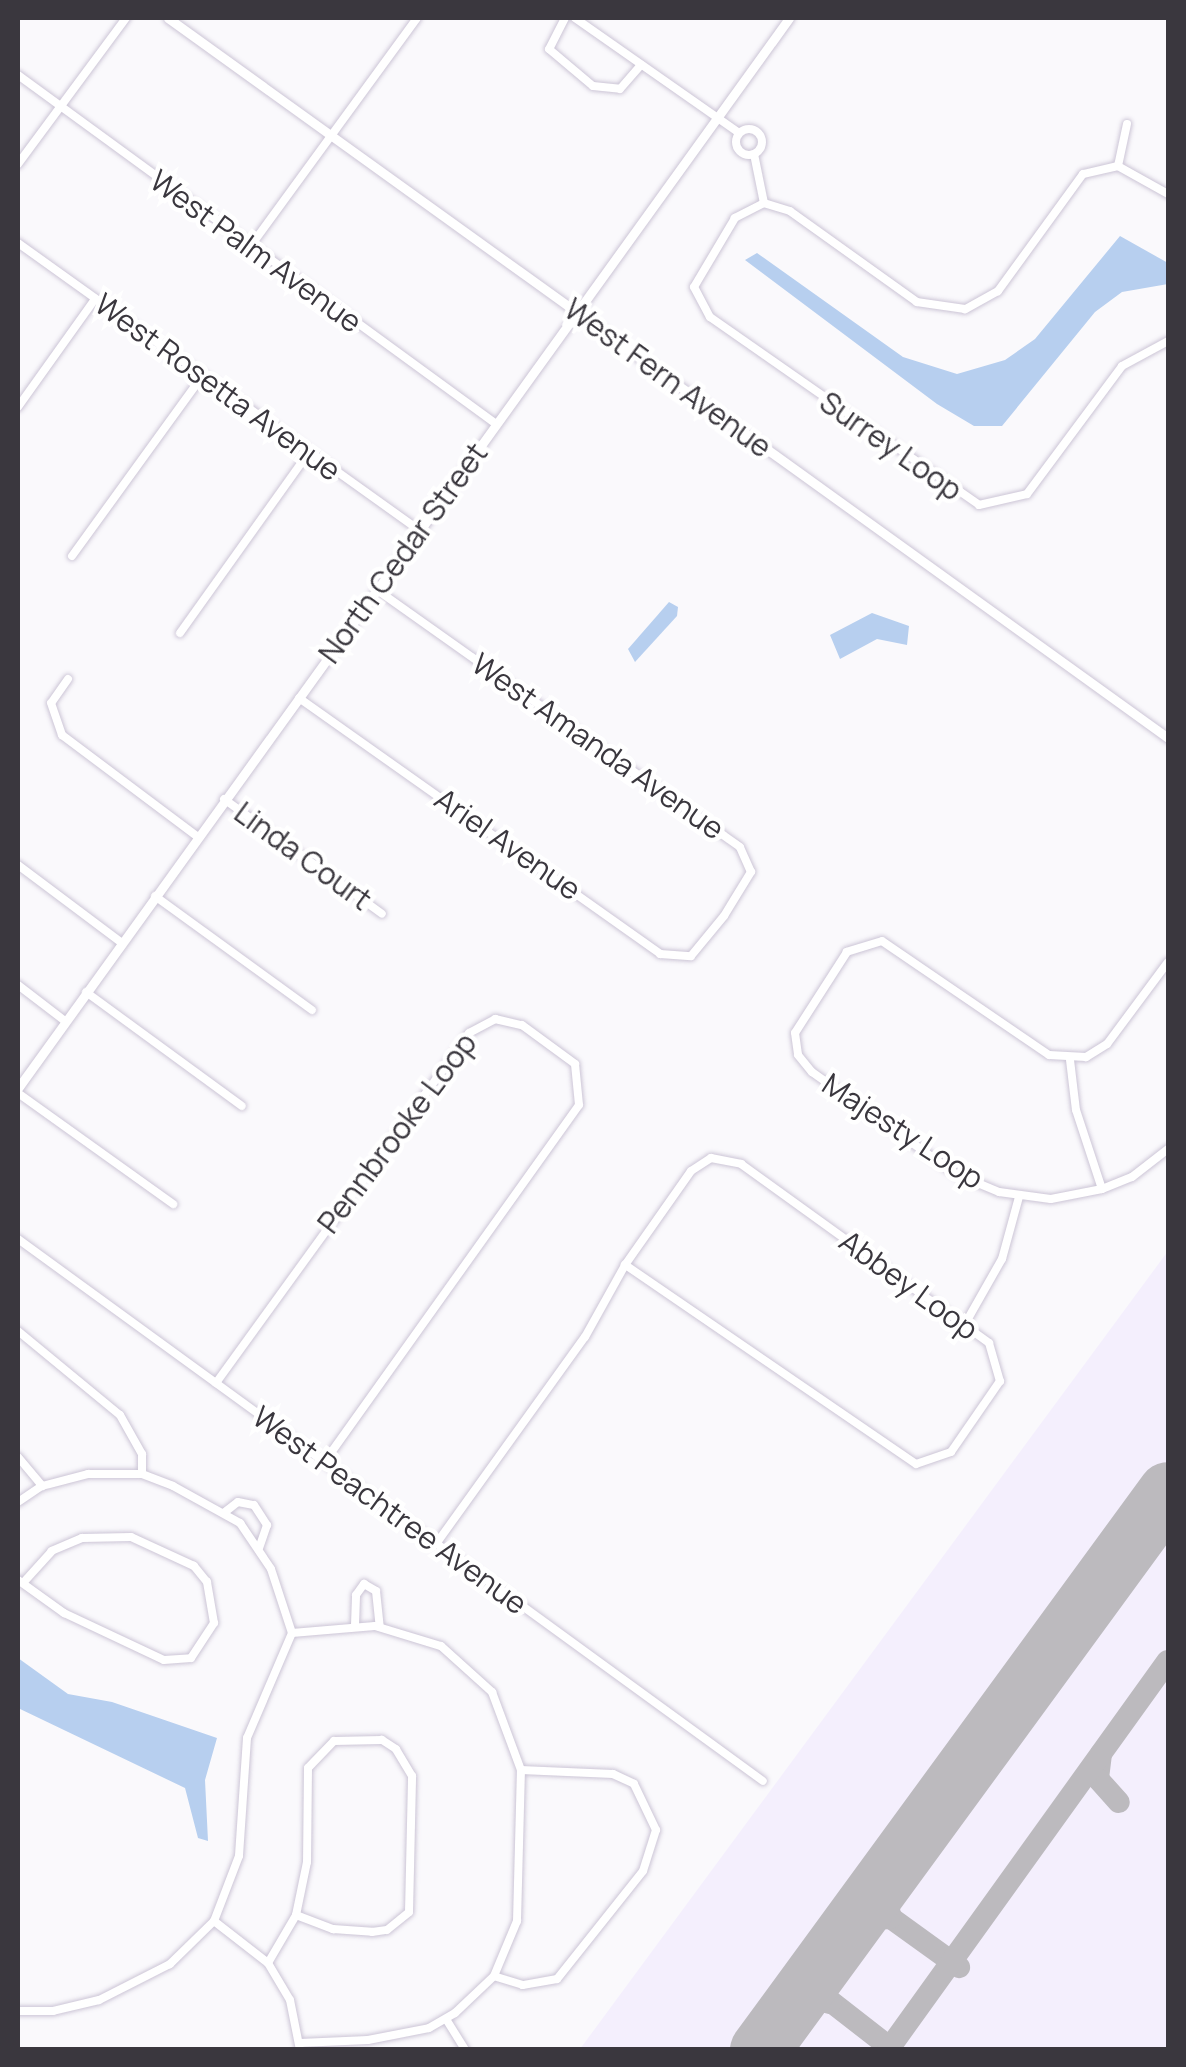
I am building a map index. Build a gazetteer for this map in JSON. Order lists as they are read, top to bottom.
{
  "streets": {
    "street": [
      "West Palm Avenue",
      "West Fern Avenue",
      "West Rosetta Avenue",
      "Surrey Loop",
      "North Cedar Street",
      "West Amanda Avenue",
      "Ariel Avenue",
      "Linda Court",
      "Majesty Loop",
      "Pennbrooke Loop",
      "Abbey Loop",
      "West Peachtree Avenue"
    ]
  },
  "crossings": [
    ["West Palm Avenue", "North Cedar Street"],
    ["West Fern Avenue", "North Cedar Street"],
    ["West Rosetta Avenue", "North Cedar Street"],
    ["North Cedar Street", "West Amanda Avenue"],
    ["North Cedar Street", "Ariel Avenue"],
    ["North Cedar Street", "Linda Court"],
    ["West Amanda Avenue", "Ariel Avenue"],
    ["Pennbrooke Loop", "West Peachtree Avenue"],
    ["Abbey Loop", "West Peachtree Avenue"]
  ]
}
